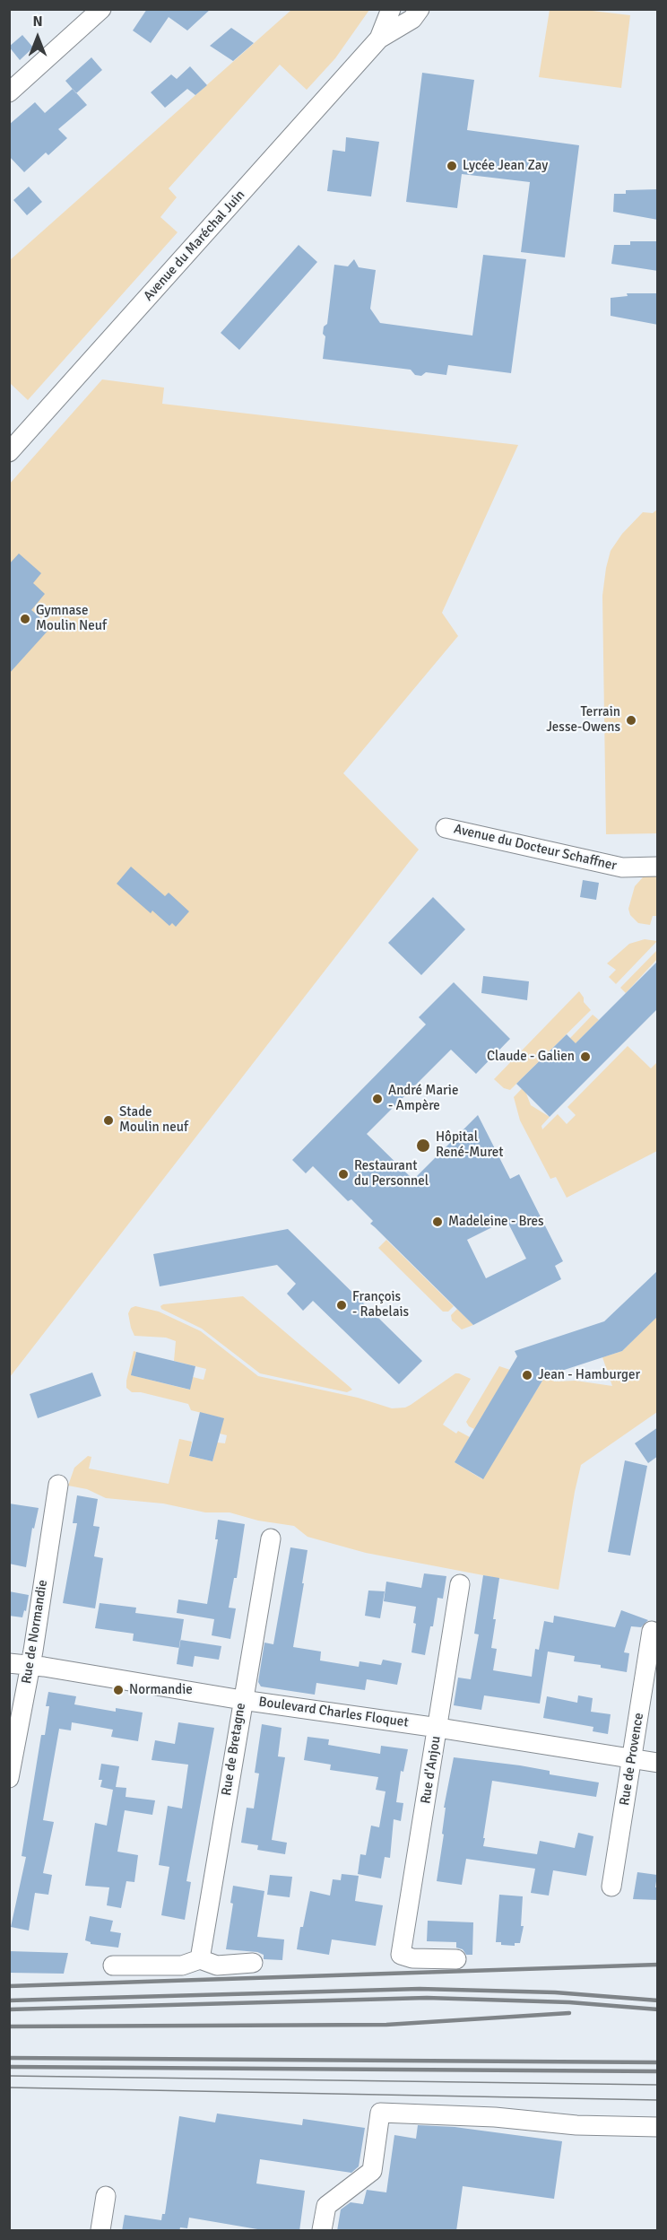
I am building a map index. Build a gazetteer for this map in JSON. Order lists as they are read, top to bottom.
{
  "streets": {
    "street": [
      "Avenue du Maréchal Juin",
      "Avenue du Docteur Schaffner",
      "Rue de Normandie",
      "Boulevard Charles Floquet",
      "Rue de Bretagne",
      "Rue de Provence",
      "Rue d'Anjou"
    ]
  },
  "crossings": [
    ["Rue de Normandie", "Boulevard Charles Floquet"],
    ["Boulevard Charles Floquet", "Rue de Bretagne"],
    ["Boulevard Charles Floquet", "Rue de Provence"],
    ["Boulevard Charles Floquet", "Rue d'Anjou"]
  ],
  "places": [
    "Lycée Jean Zay",
    "Gymnase Moulin Neuf",
    "Terrain Jesse-Owens",
    "Claude - Galien",
    "André Marie - Ampère",
    "Stade Moulin neuf",
    "Hôpital René-Muret",
    "Restaurant du Personnel",
    "Madeleine - Bres",
    "François - Rabelais",
    "Jean - Hamburger",
    "Normandie"
  ],
  "north": "top"
}
